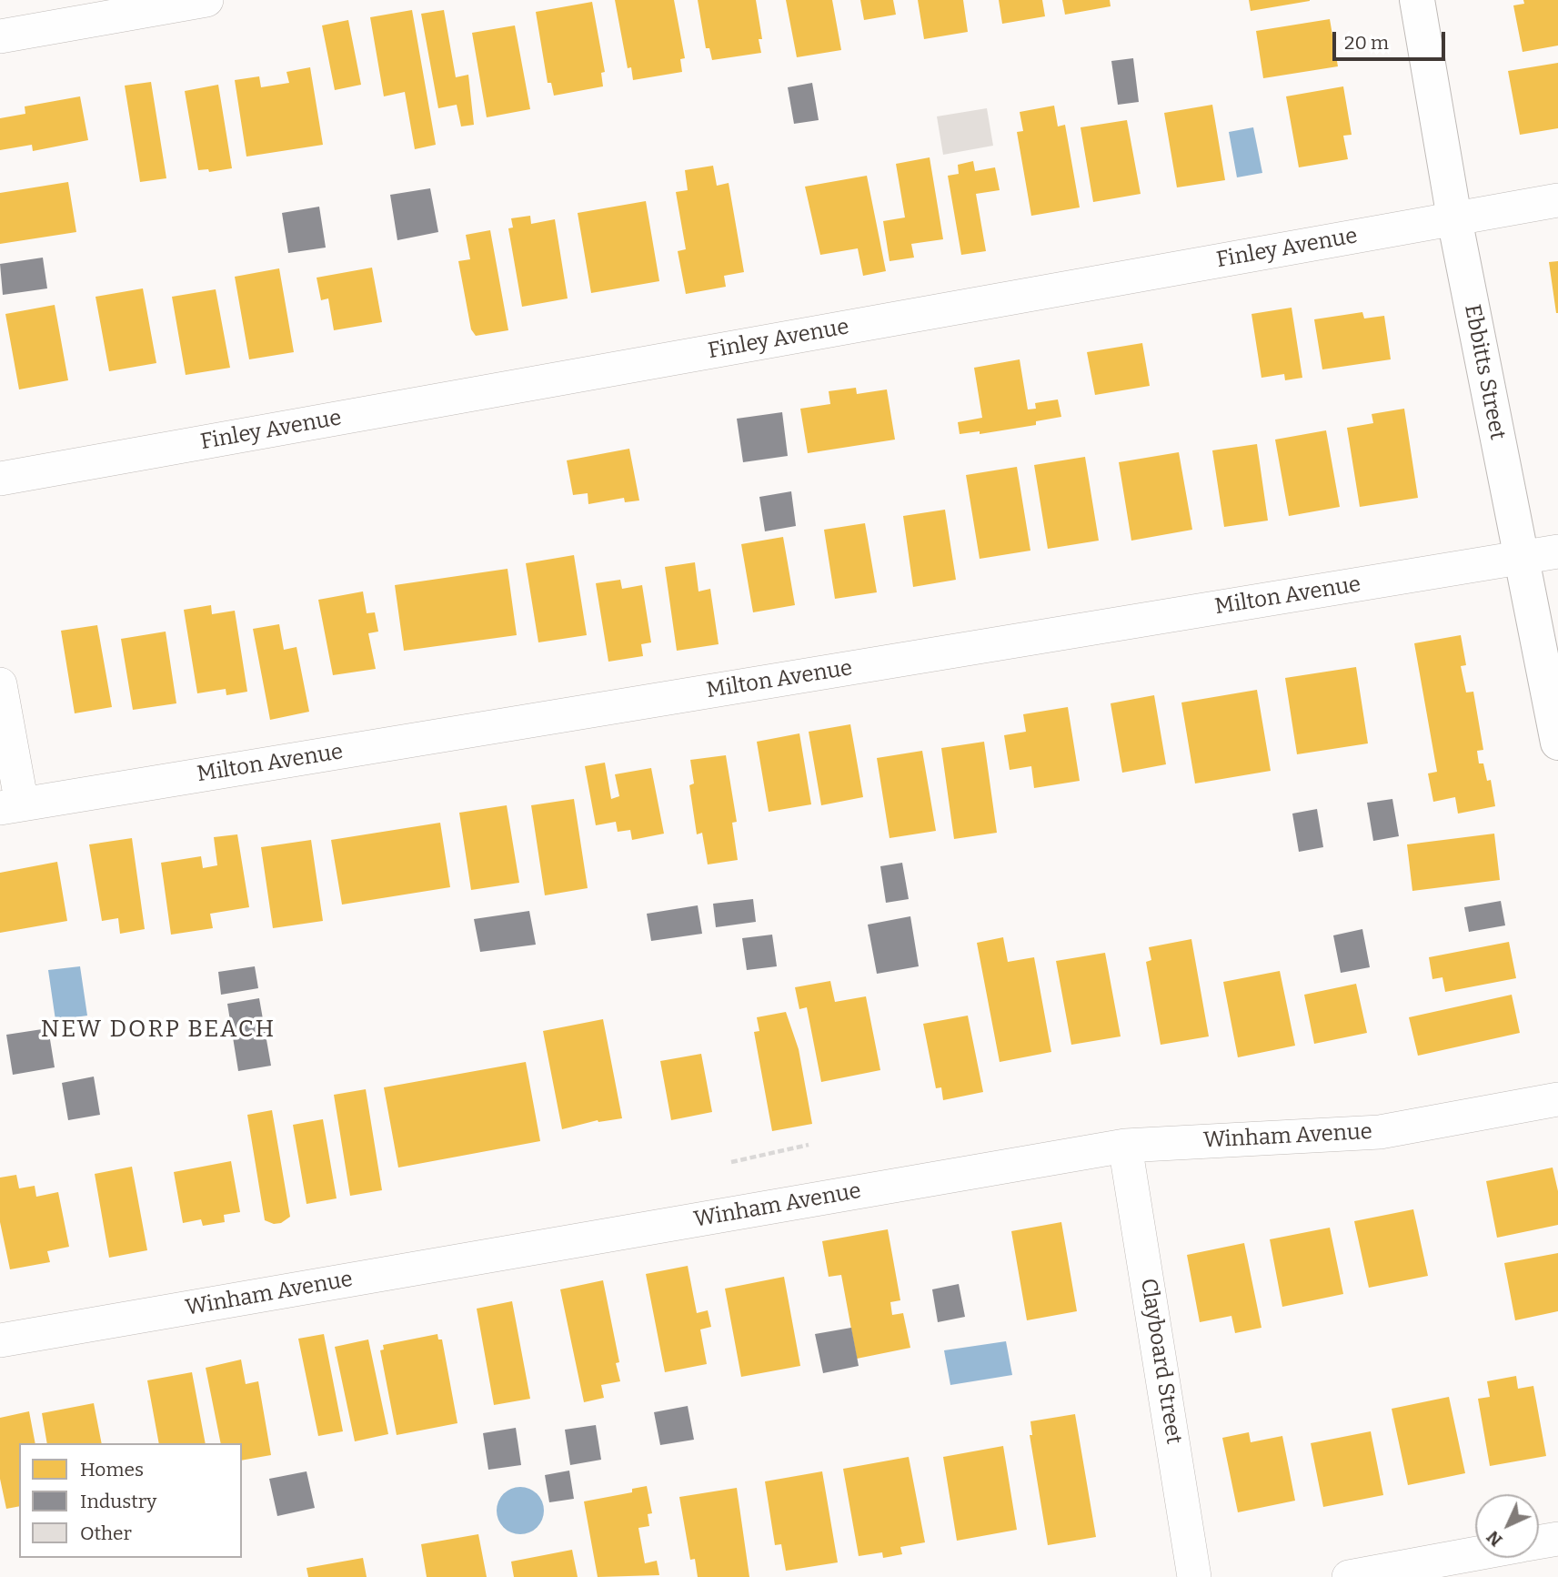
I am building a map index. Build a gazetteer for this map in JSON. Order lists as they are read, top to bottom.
{
  "streets": {
    "street": [
      "Finley Avenue",
      "Ebbitts Street",
      "Milton Avenue",
      "Winham Avenue",
      "Clayboard Street"
    ]
  },
  "crossings": [
    ["Finley Avenue", "Ebbitts Street"],
    ["Ebbitts Street", "Milton Avenue"],
    ["Winham Avenue", "Clayboard Street"]
  ],
  "districts": ["NEW DORP BEACH"],
  "legend": ["Homes", "Industry", "Other"],
  "scale_bar": "20 m",
  "north": "bottom left"
}
